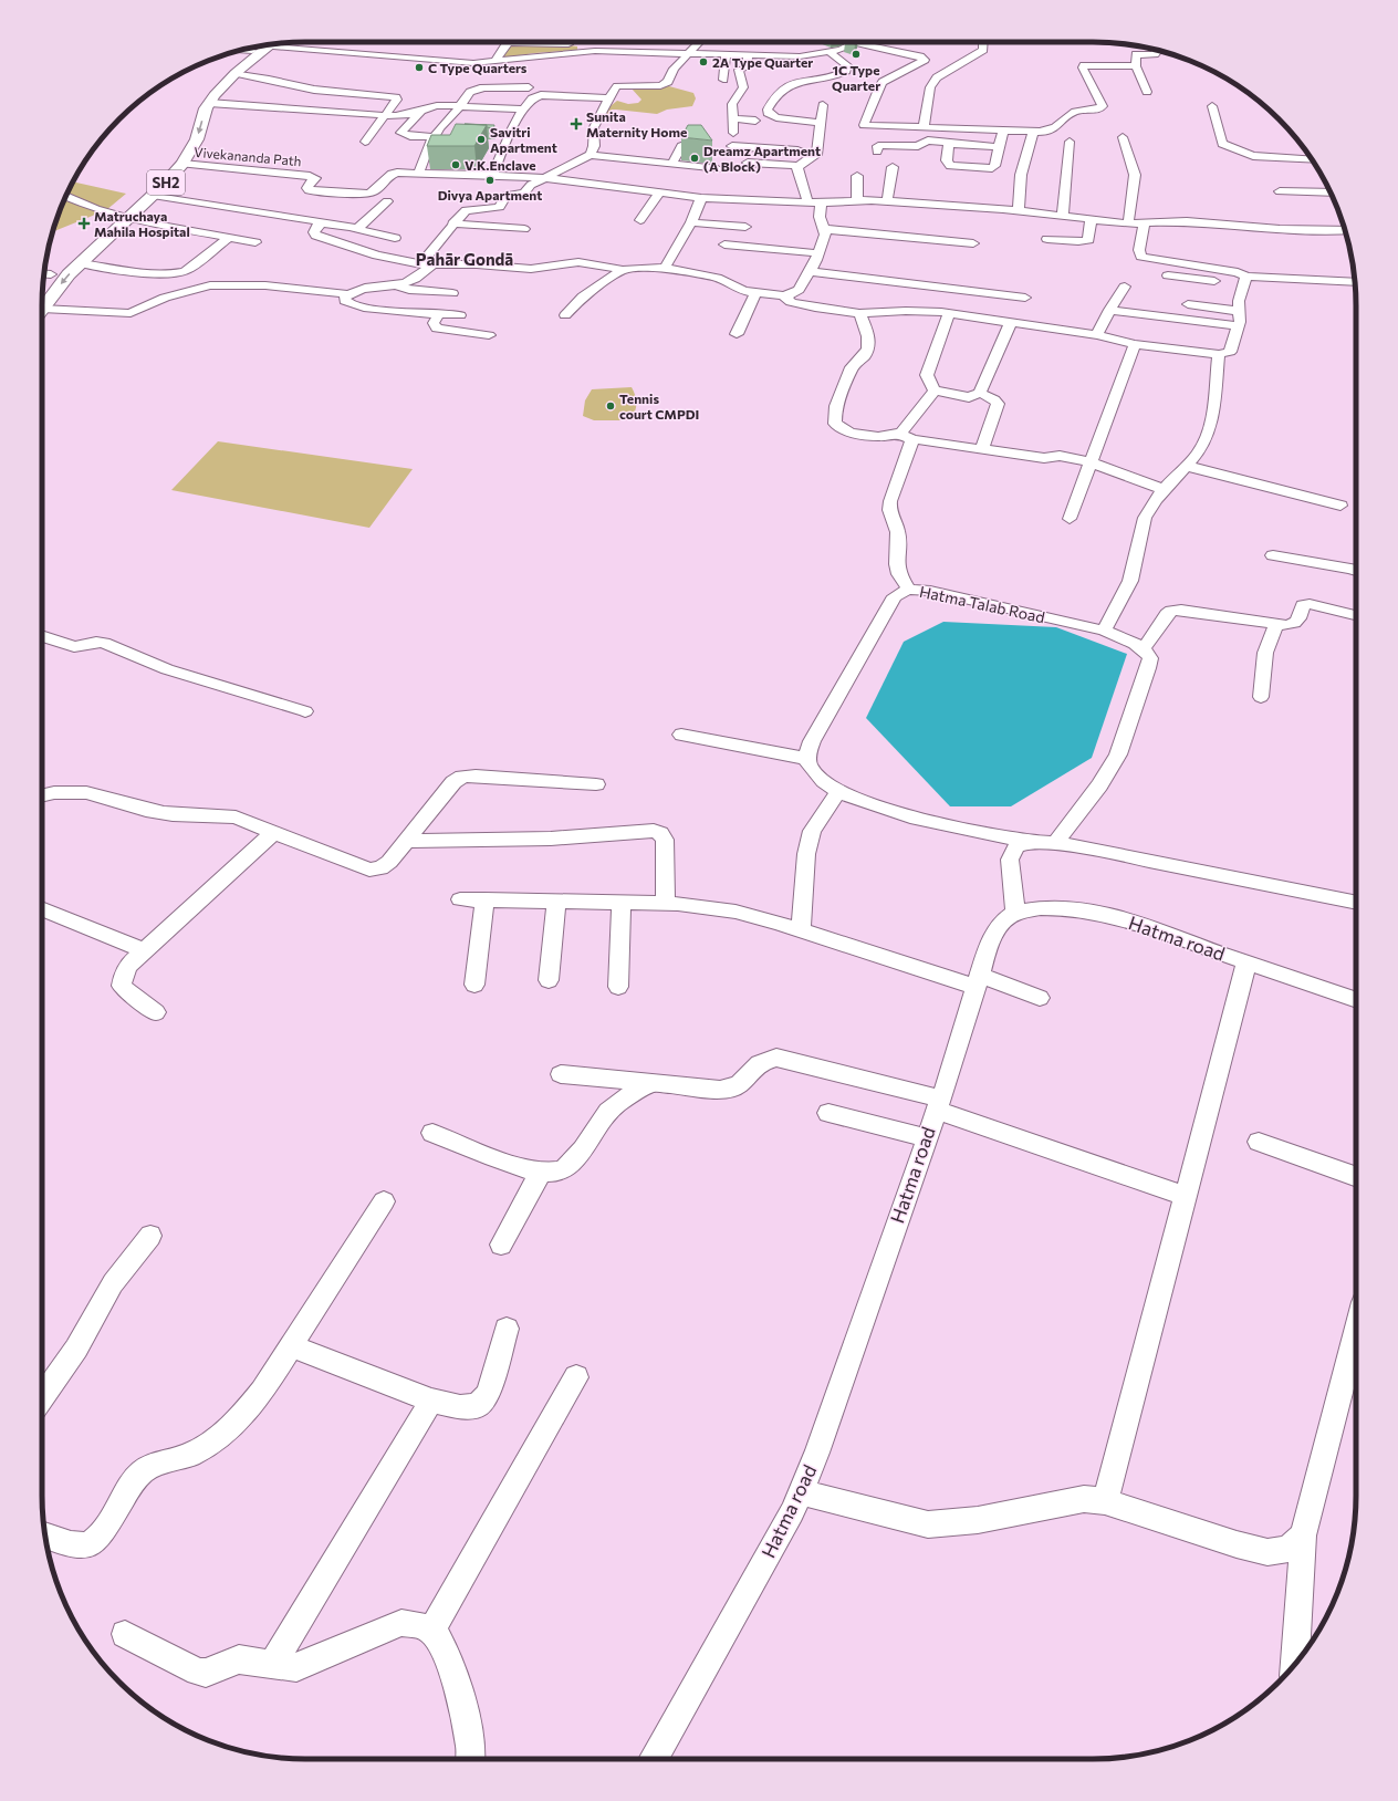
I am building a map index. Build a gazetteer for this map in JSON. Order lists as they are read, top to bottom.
{
  "streets": {
    "main road": ["SH2"],
    "street": ["Vivekananda Path", "Hatma Talab Road", "Hatma road"]
  },
  "crossings": [
    ["Vivekananda Path", "SH2"]
  ],
  "districts": ["Pahār Gondā"],
  "places": {
    "other": [
      "1C Type Quarter",
      "2A Type Quarter",
      "C Type Quarters",
      "Savitri Apartment",
      "Dreamz Apartment (A Block)",
      "V.K.Enclave",
      "Divya Apartment",
      "Tennis court CMPDI"
    ],
    "health": ["Sunita Maternity Home", "Matruchaya Mahila Hospital"]
  }
}
